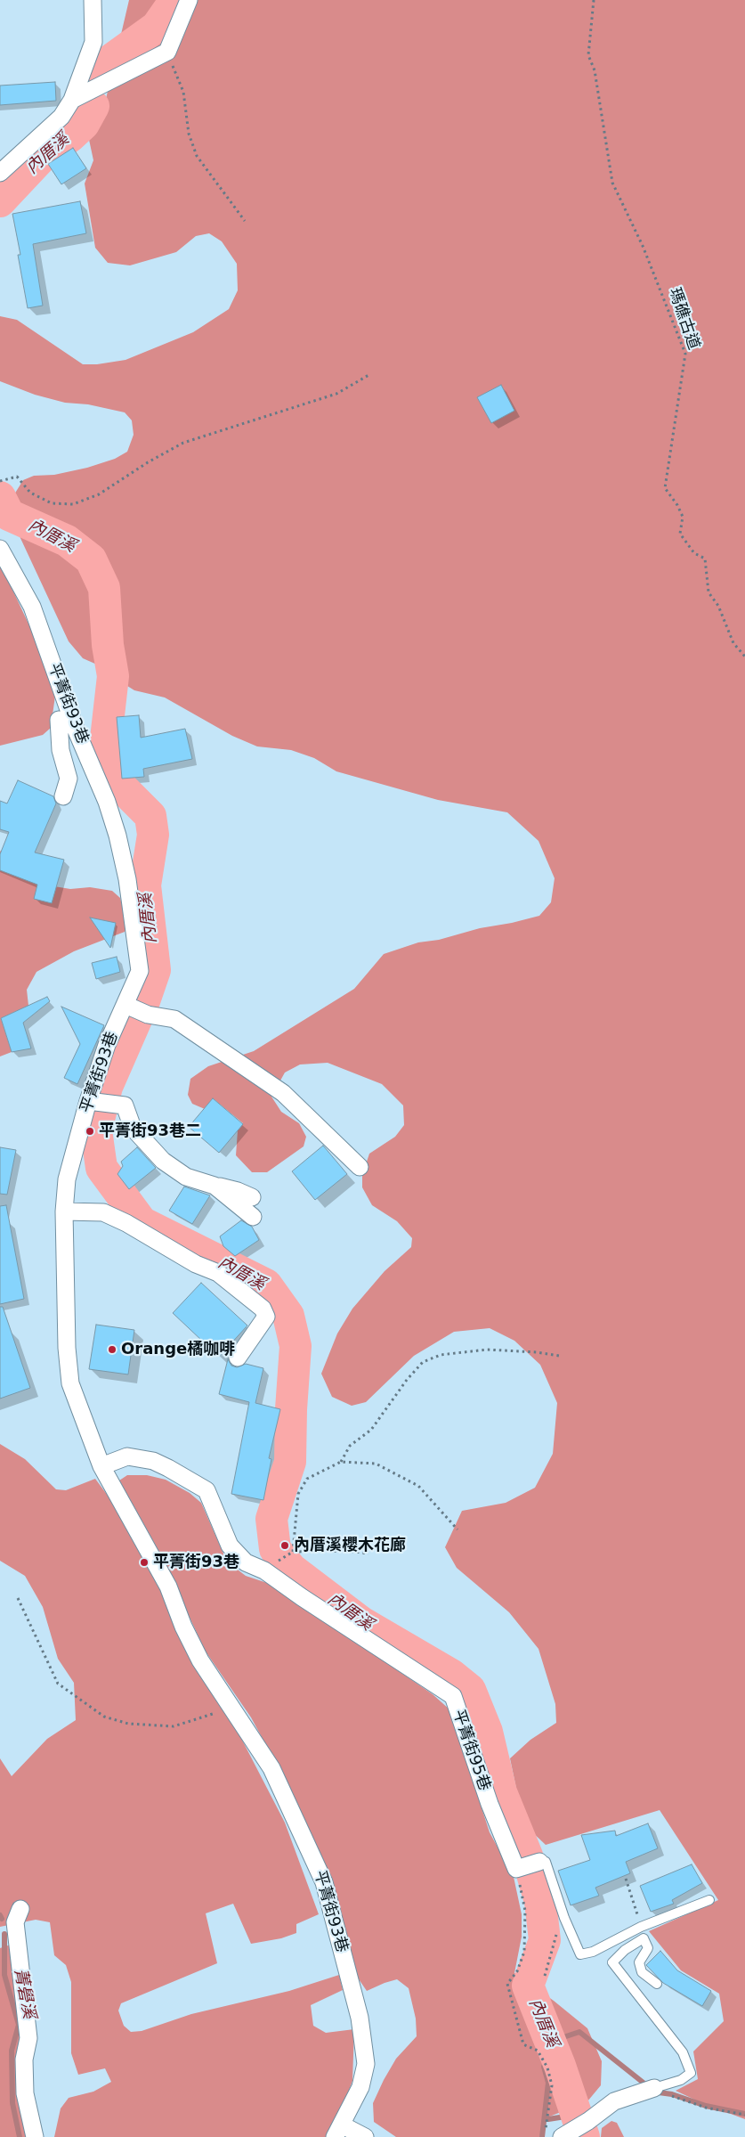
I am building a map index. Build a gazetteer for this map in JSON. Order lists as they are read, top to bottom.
{
  "streets": {
    "street": ["平菁街93巷", "平菁街95巷"],
    "path": ["瑪礁古道"]
  },
  "crossings": [
    ["平菁街93巷", "平菁街95巷"]
  ],
  "water": ["內厝溪", "菁礐溪"],
  "places": [
    "平菁街93巷二",
    "Orange橘咖啡",
    "內厝溪櫻木花廊",
    "平菁街93巷"
  ]
}
